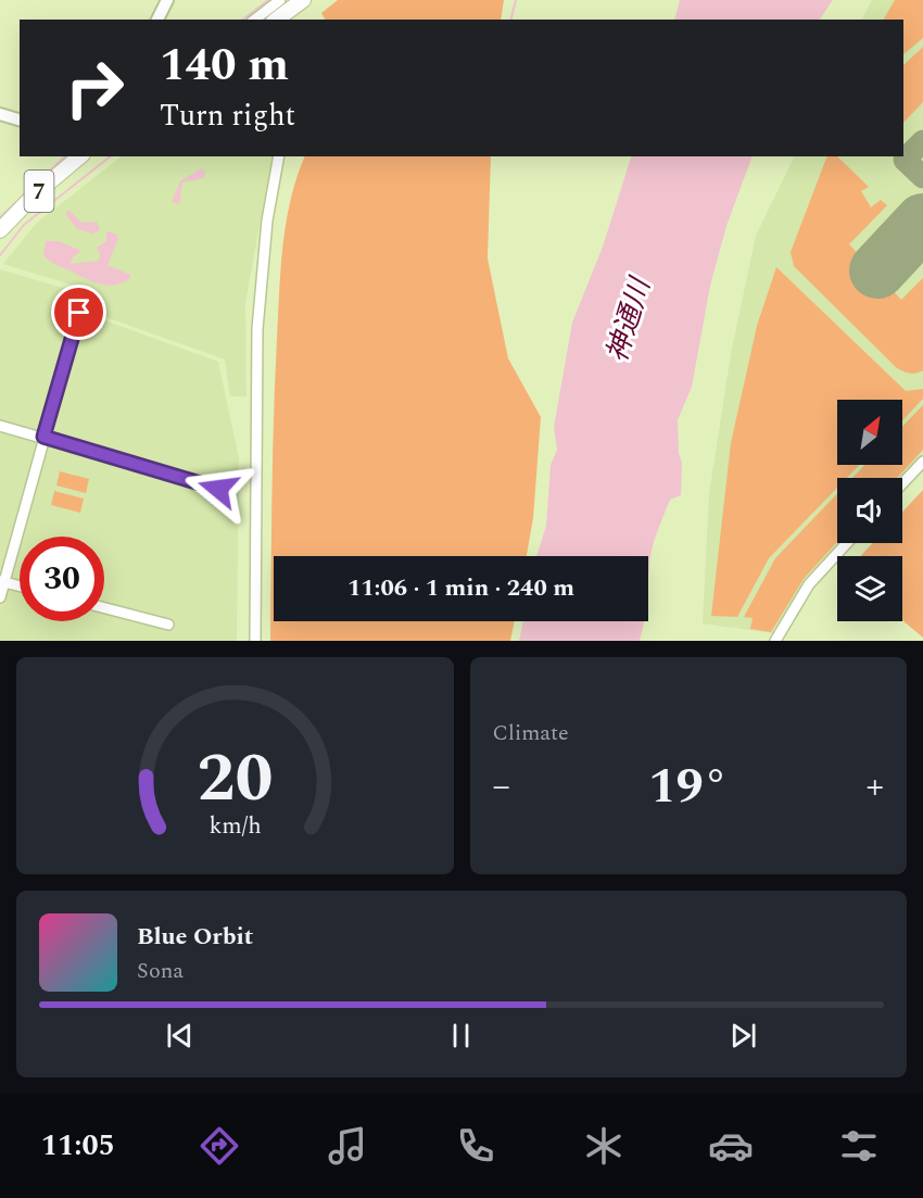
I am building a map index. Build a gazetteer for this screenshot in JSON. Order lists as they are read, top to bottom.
{
  "streets": {
    "main road": ["7"]
  },
  "water": ["神通川"],
  "north": "top right",
  "page": {
    "turn": ["140 m", "Turn right"],
    "limit": "30",
    "trip": "11:06 · 1 min · 240 m",
    "tile": "Climate",
    "heat": ["−", "19°", "+"],
    "song": ["Blue Orbit", "Sona"],
    "tabs": "11:05",
    "gauge": ["20", "km/h"]
  }
}
